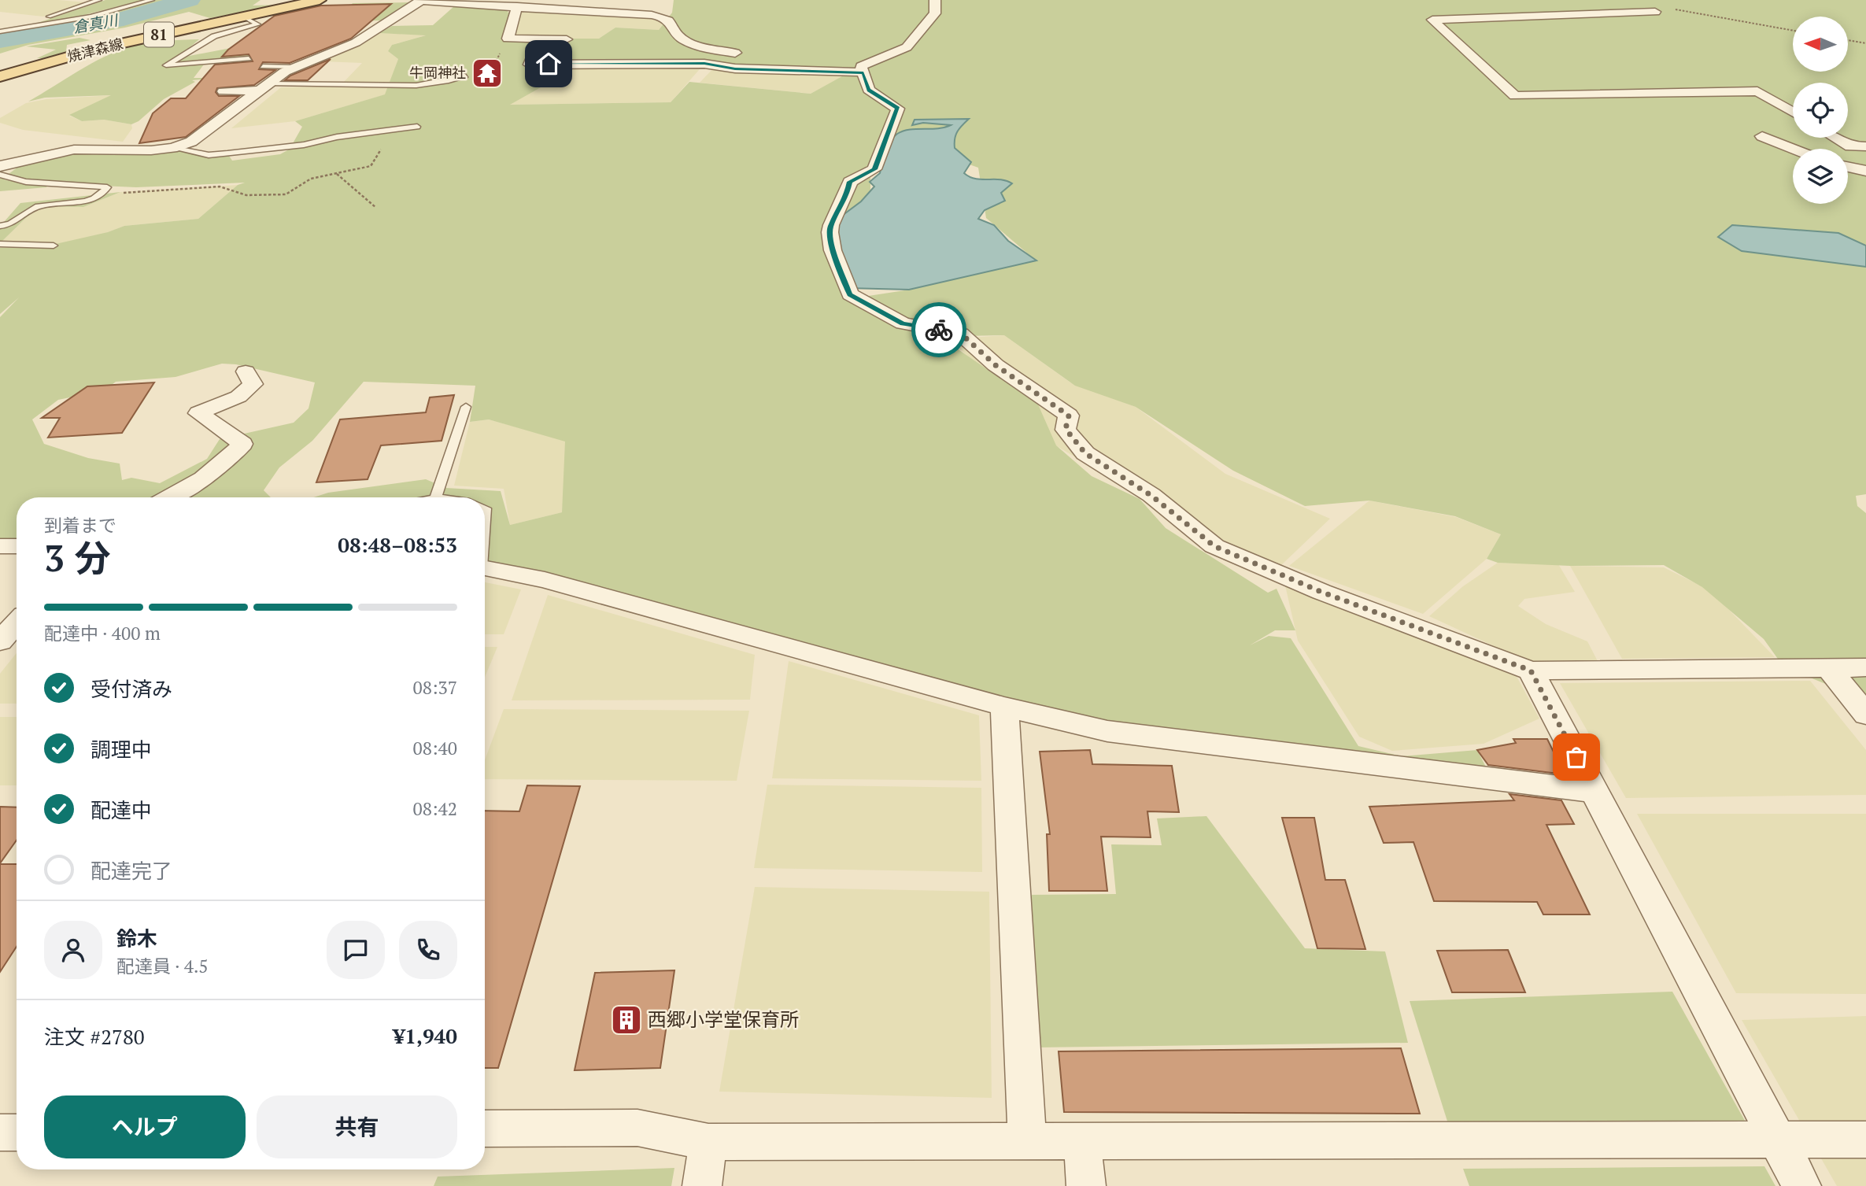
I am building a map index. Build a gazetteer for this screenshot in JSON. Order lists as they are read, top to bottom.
{
  "streets": {
    "main road": ["81", "焼津森線"]
  },
  "water": ["倉真川"],
  "places": {
    "temple": ["牛岡神社"],
    "building": ["西郷小学堂保育所"]
  },
  "north": "left",
  "page": {
    "heading": ["3 分", "到着まで", "08:48–08:53"],
    "panel": [
      "鈴木",
      "配達員 · 4.5",
      "注文 #2780",
      "¥1,940"
    ],
    "bar": "配達中 · 400 m",
    "list": [
      ["受付済み", "08:37"],
      ["調理中", "08:40"],
      ["配達中", "08:42"],
      "配達完了"
    ],
    "buttons": ["ヘルプ", "共有"]
  }
}
